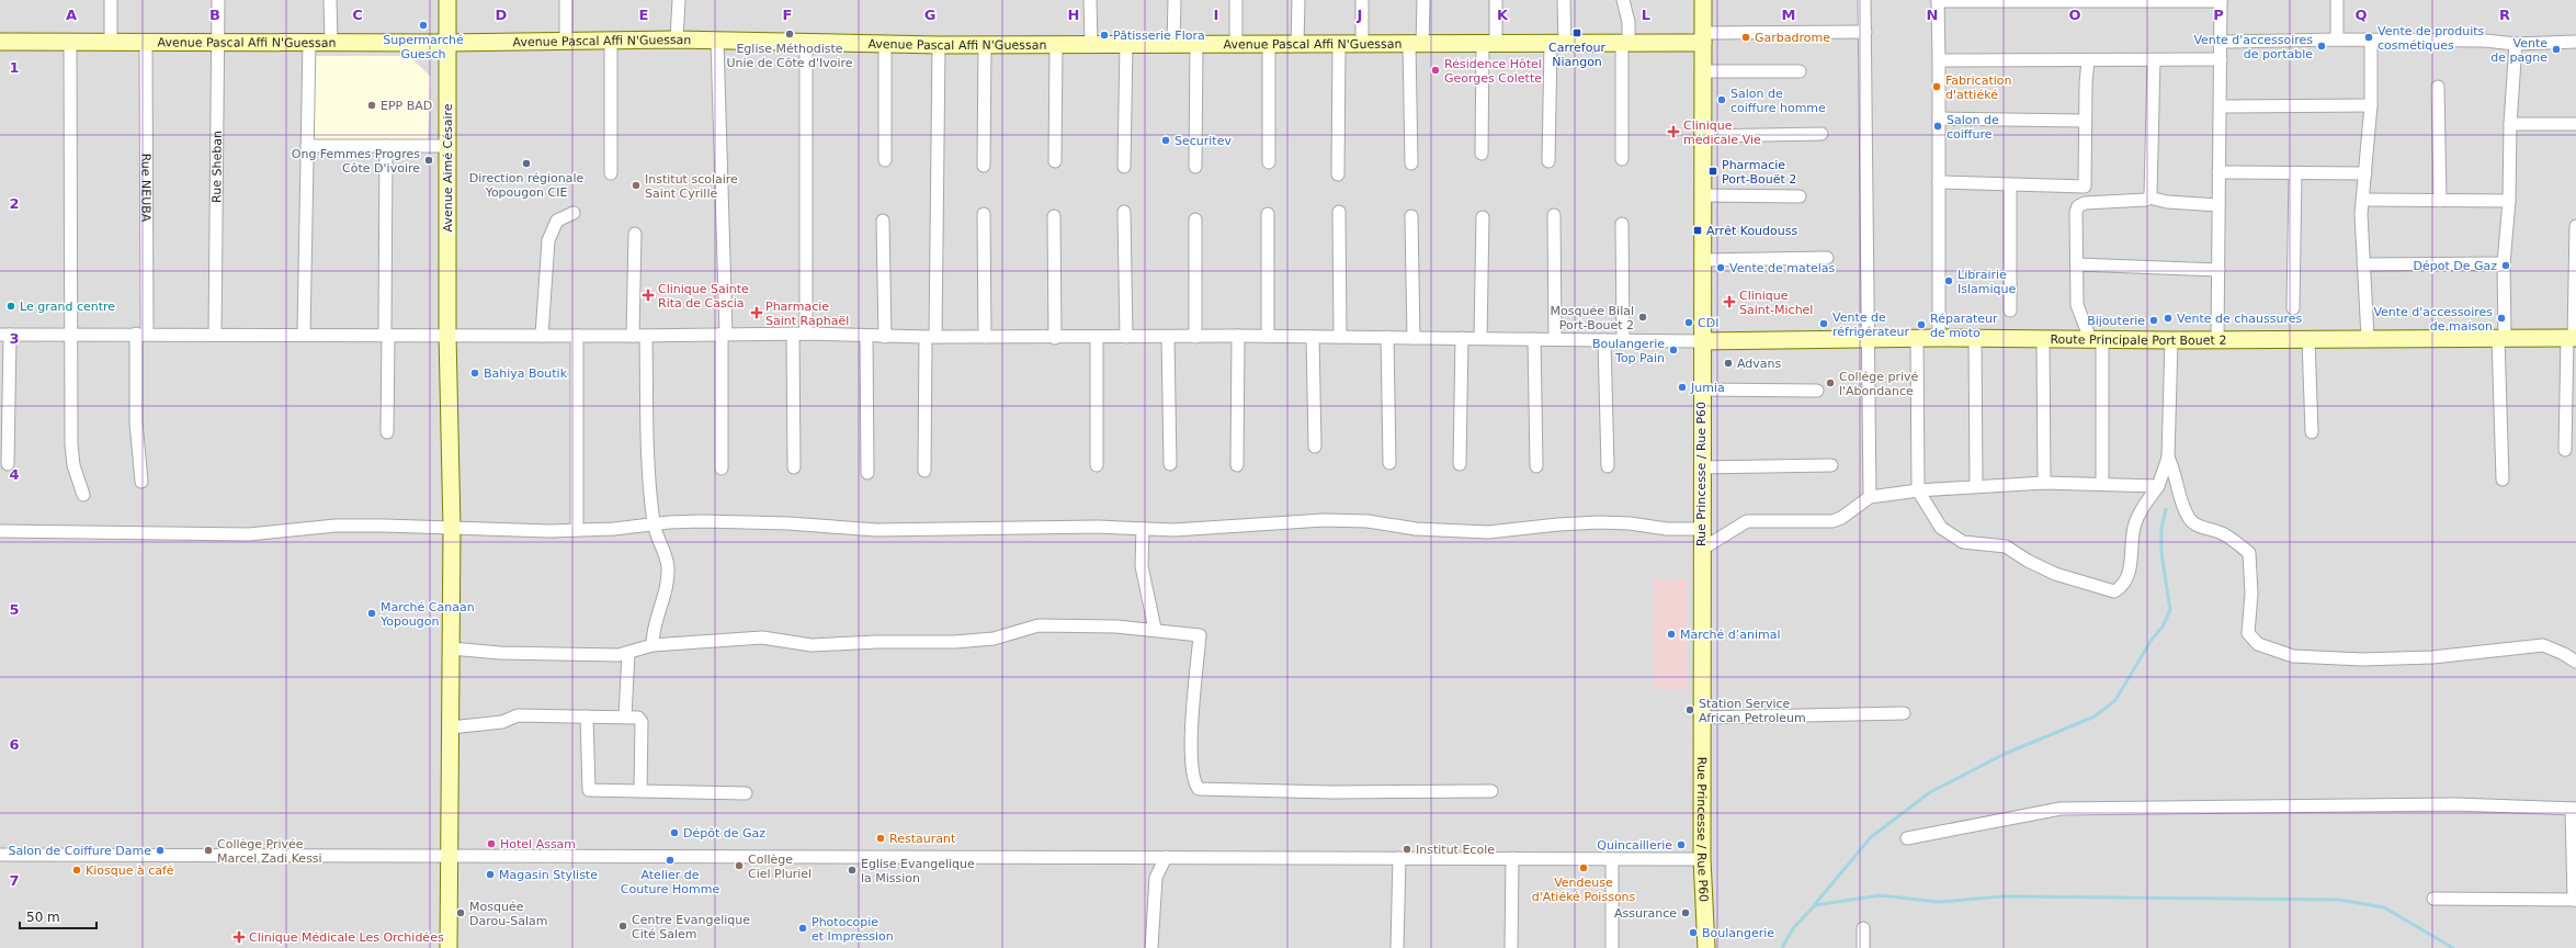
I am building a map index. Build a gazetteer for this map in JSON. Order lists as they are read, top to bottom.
{
  "streets": {
    "street": [
      "Avenue Pascal Affi N'Guessan",
      "Rue Sheban",
      "Avenue Aimé Césaire",
      "Rue NEUBA",
      "Route Principale Port Bouet 2",
      "Rue Princesse / Rue P60"
    ]
  },
  "crossings": [
    ["Avenue Pascal Affi N'Guessan", "Rue Sheban"],
    ["Avenue Pascal Affi N'Guessan", "Avenue Aimé Césaire"],
    ["Avenue Pascal Affi N'Guessan", "Rue NEUBA"],
    ["Avenue Pascal Affi N'Guessan", "Rue Princesse / Rue P60"],
    ["Route Principale Port Bouet 2", "Rue Princesse / Rue P60"]
  ],
  "places": {
    "other": [
      "Supermarché Guesch",
      "Eglise Méthodiste Unie de Côte d'Ivoire",
      "Pâtisserie Flora",
      "Garbadrome",
      "Vente de produits cosmétiques",
      "Vente d'accessoires de portable",
      "Vente de pagne",
      "Résidence Hôtel Georges Colette",
      "Fabrication d'attiéké",
      "Salon de coiffure homme",
      "EPP BAD",
      "Salon de coiffure",
      "Securitev",
      "Ong Femmes Progres Côte D'ivoire",
      "Direction régionale Yopougon CIE",
      "Institut scolaire Saint Cyrille",
      "Dépot De Gaz",
      "Vente de matelas",
      "Librairie Islamique",
      "Le grand centre",
      "Mosquée Bilal Port-Bouet 2",
      "Vente de chaussures",
      "Vente d'accessoires de maison",
      "Bijouterie",
      "CDI",
      "Vente de réfrigérateur",
      "Réparateur de moto",
      "Boulangerie Top Pain",
      "Advans",
      "Bahiya Boutik",
      "Collége privé l'Abondance",
      "Jumia",
      "Marché Canaan Yopougon",
      "Marché d’animal",
      "Station Service African Petroleum",
      "Dépôt de Gaz",
      "Restaurant",
      "Hotel Assam",
      "Quincaillerie",
      "Institut Ecole",
      "Salon de Coiffure Dame",
      "Collège Privée Marcel Zadi Kessi",
      "Atelier de Couture Homme",
      "Collège Ciel Pluriel",
      "Vendeuse d'Atiéké Poissons",
      "Kiosque à café",
      "Eglise Evangelique la Mission",
      "Magasin Styliste",
      "Mosquée Darou-Salam",
      "Assurance",
      "Centre Evangelique Cité Salem",
      "Photocopie et Impression",
      "Boulangerie"
    ],
    "transit": ["Carrefour Niangon", "Pharmacie Port-Bouët 2", "Arrêt Koudouss"],
    "health": [
      "Clinique médicale Vie",
      "Clinique Sainte Rita de Cascia",
      "Clinique Saint-Michel",
      "Pharmacie Saint Raphaël",
      "Clinique Médicale Les Orchidées"
    ]
  },
  "scale_bar": "50 m",
  "grid": {
    "columns": [
      "A",
      "B",
      "C",
      "D",
      "E",
      "F",
      "G",
      "H",
      "I",
      "J",
      "K",
      "L",
      "M",
      "N",
      "O",
      "P",
      "Q",
      "R"
    ],
    "rows": [
      "1",
      "2",
      "3",
      "4",
      "5",
      "6",
      "7"
    ]
  }
}
